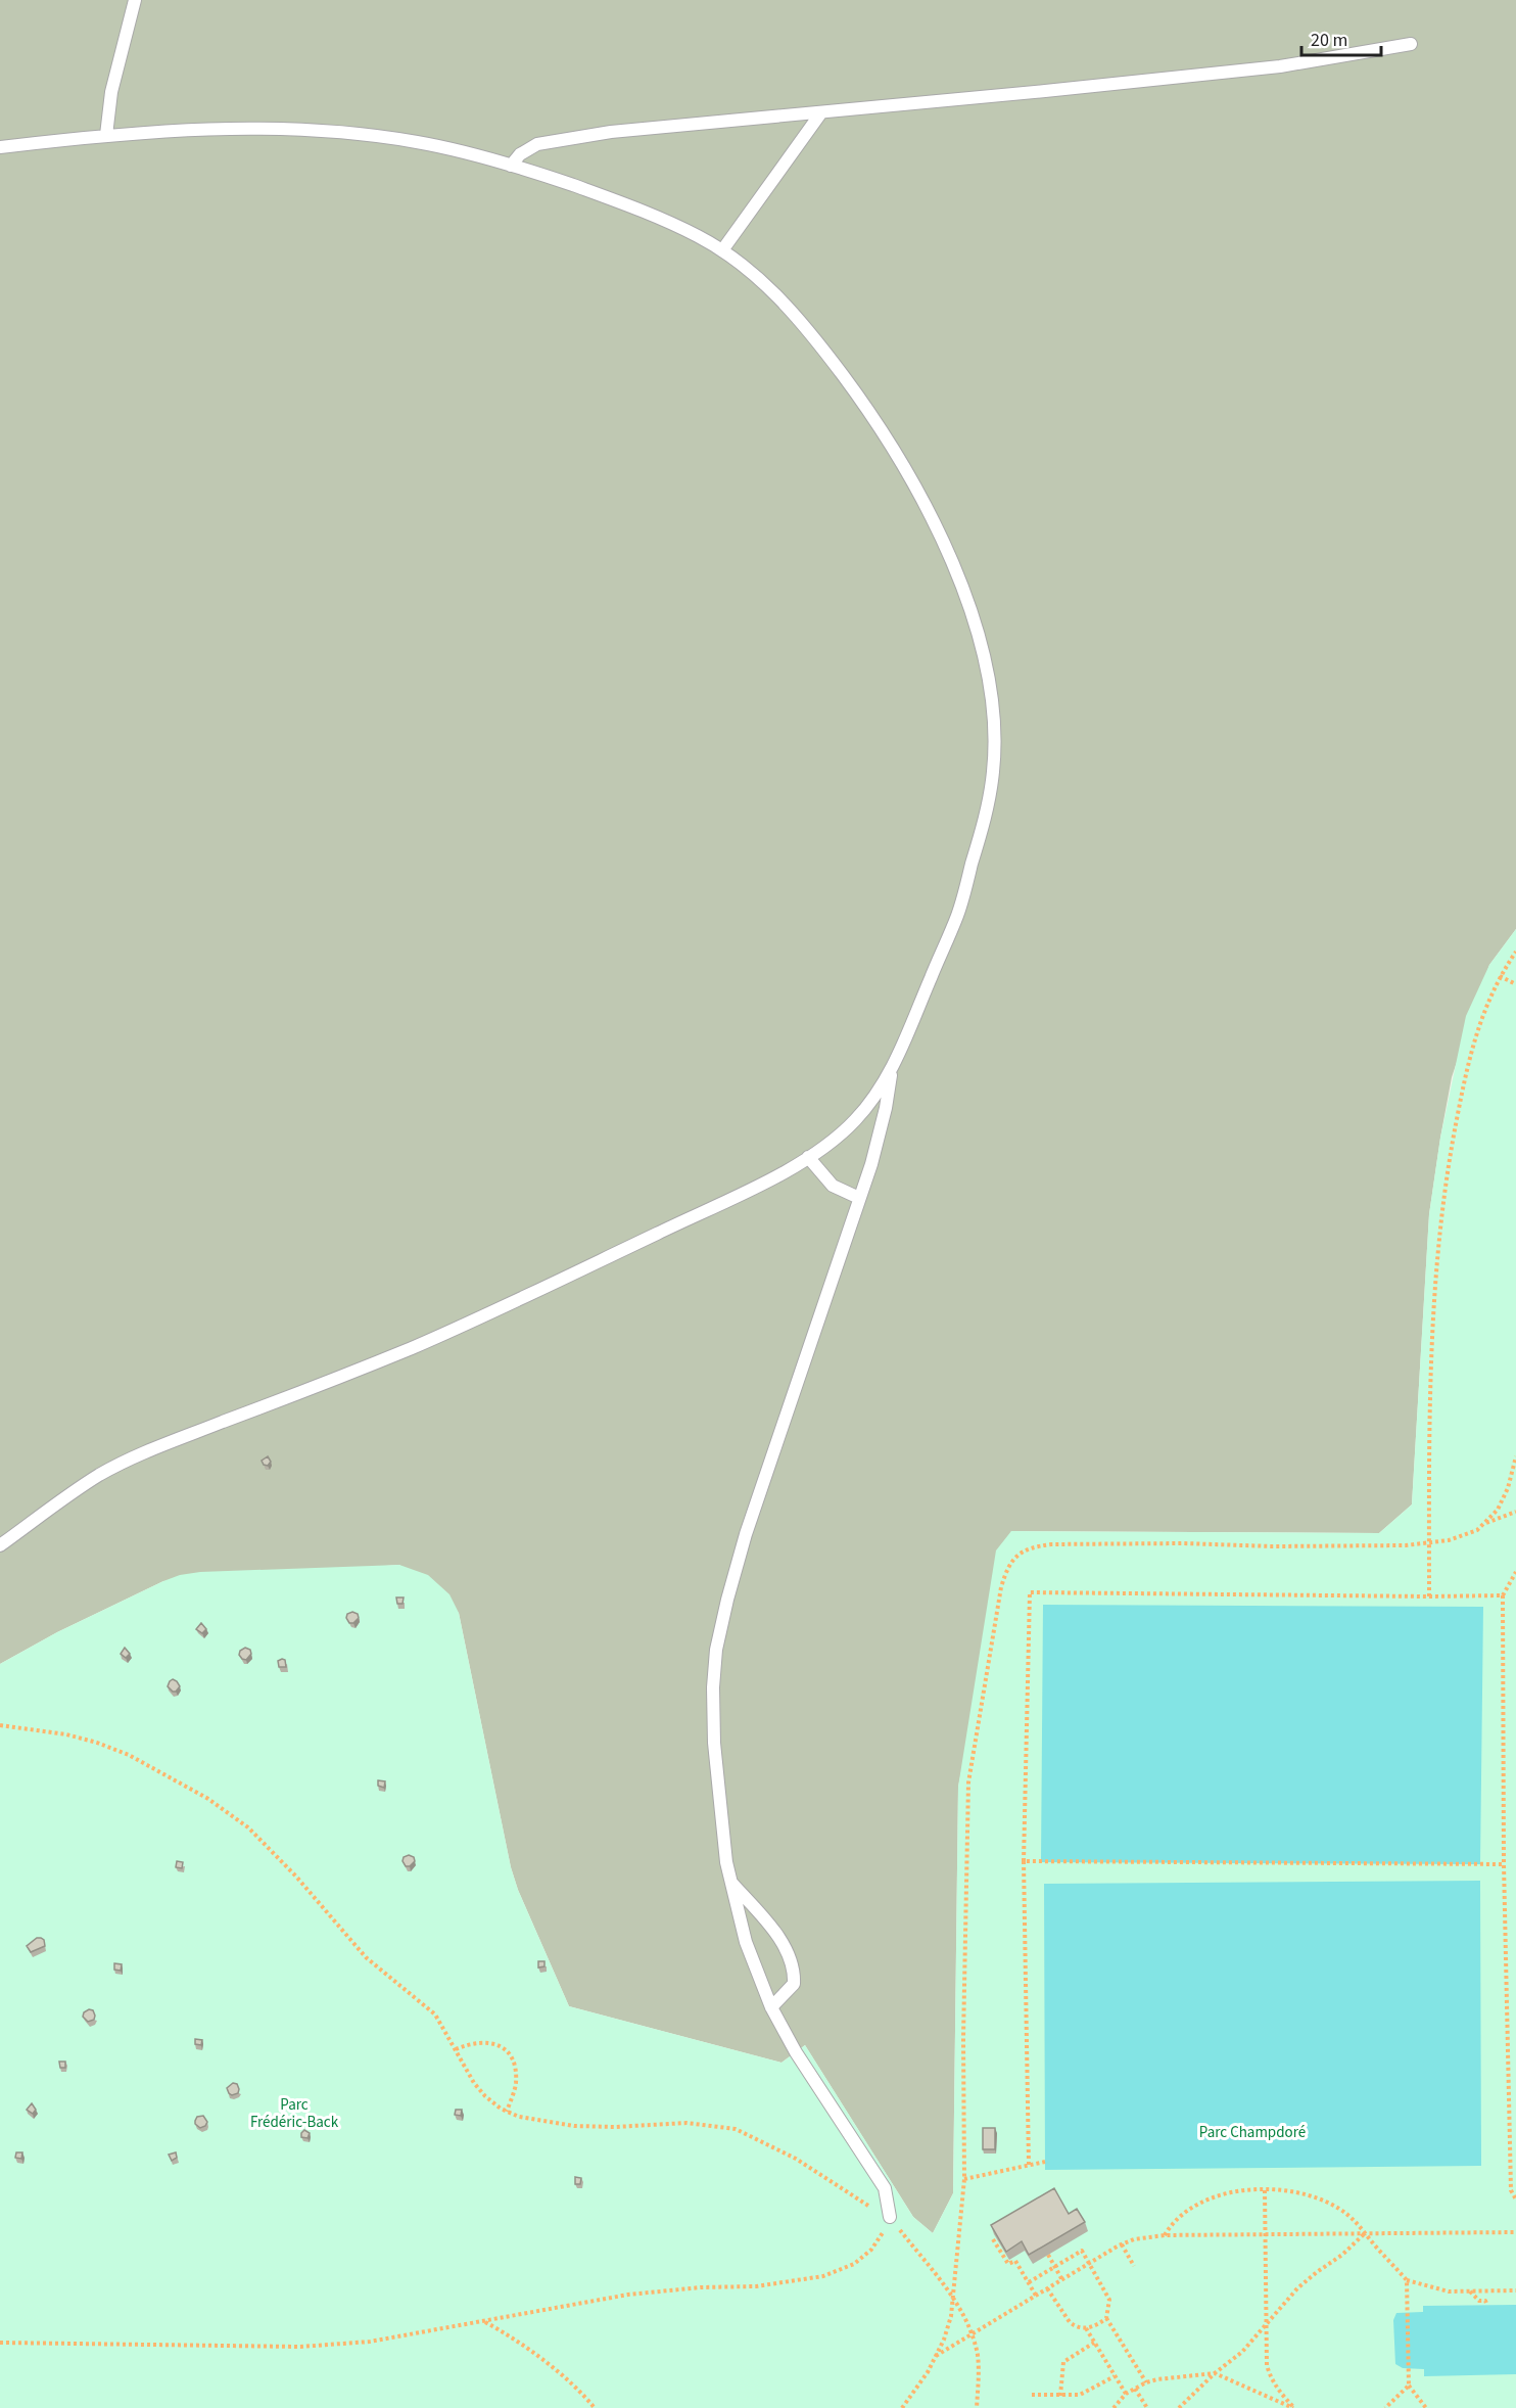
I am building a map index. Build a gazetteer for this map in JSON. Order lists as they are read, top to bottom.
{
  "parks": ["Parc Frédéric-Back", "Parc Champdoré"],
  "scale_bar": "20 m"
}
